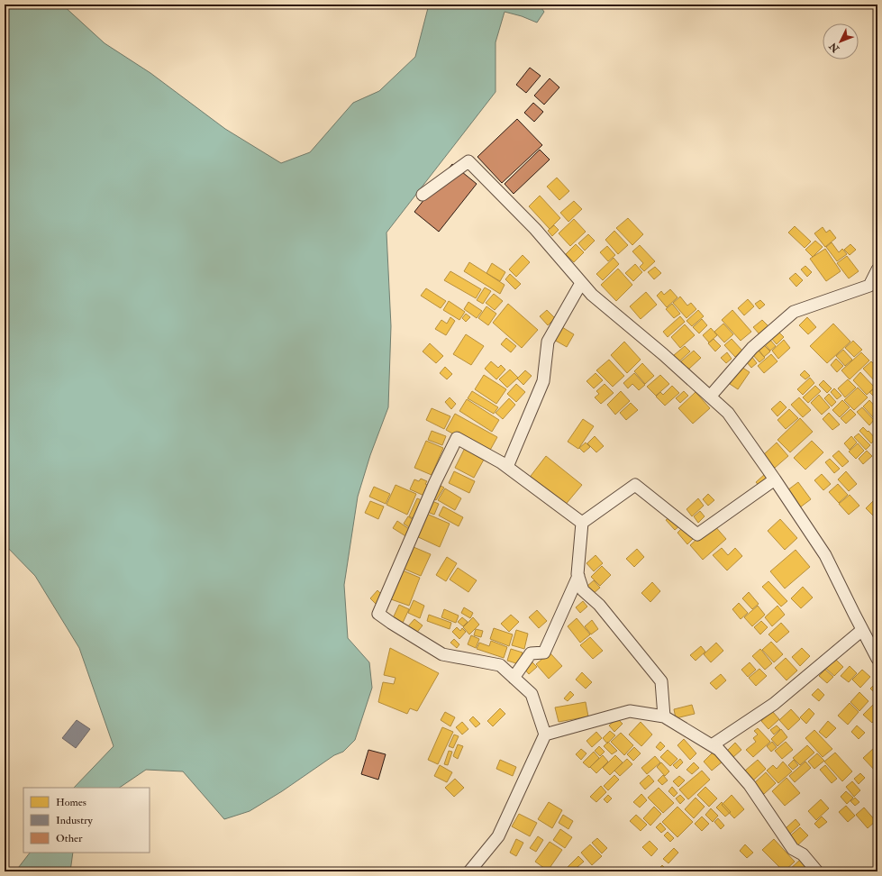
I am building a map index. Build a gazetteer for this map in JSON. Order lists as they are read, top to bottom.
{
  "legend": ["Homes", "Industry", "Other"],
  "north": "bottom left"
}
